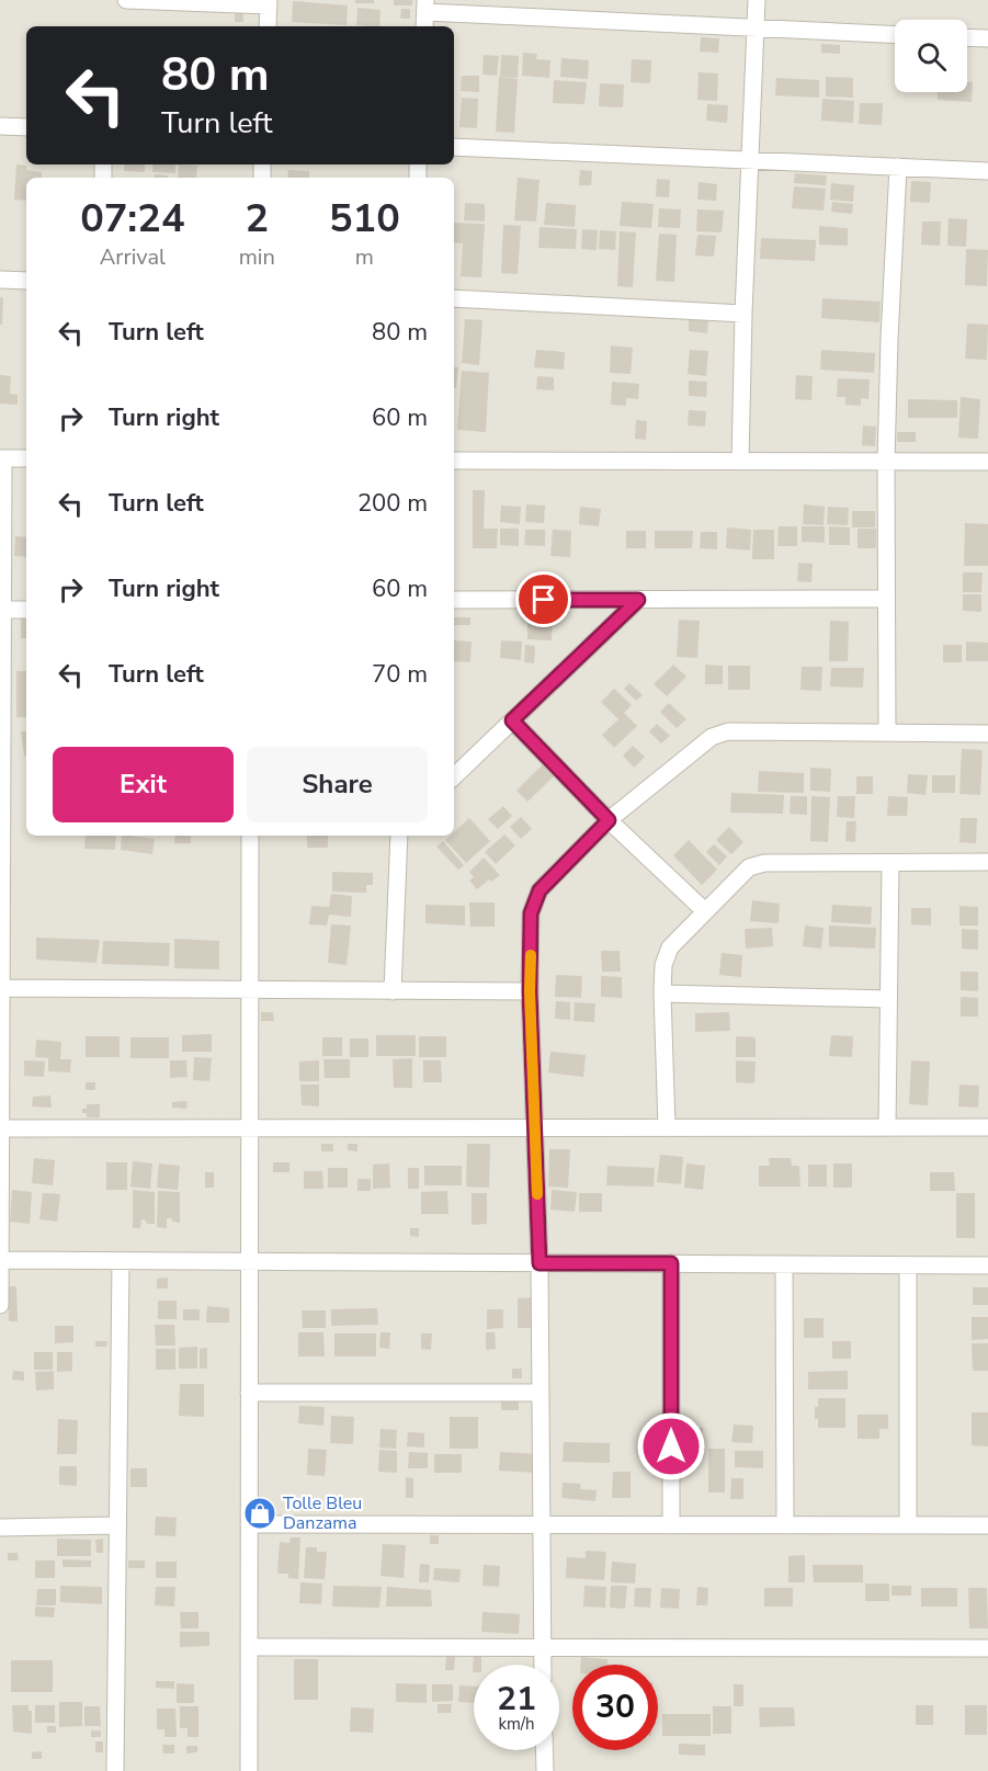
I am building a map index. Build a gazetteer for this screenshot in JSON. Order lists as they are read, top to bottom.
{
  "places": {
    "shop": ["Tolle Bleu Danzama"]
  },
  "page": {
    "turn": ["80 m", "Turn left"],
    "eta": [
      "07:24",
      "Arrival",
      "2",
      "min",
      "510",
      "m"
    ],
    "list": [
      {
        "name": "Turn left",
        "value": "80 m"
      },
      {
        "name": "Turn right",
        "value": "60 m"
      },
      {
        "name": "Turn left",
        "value": "200 m"
      },
      {
        "name": "Turn right",
        "value": "60 m"
      },
      {
        "name": "Turn left",
        "value": "70 m"
      }
    ],
    "buttons": ["Exit", "Share"],
    "speed": "21 km/h",
    "limit": "30"
  }
}
